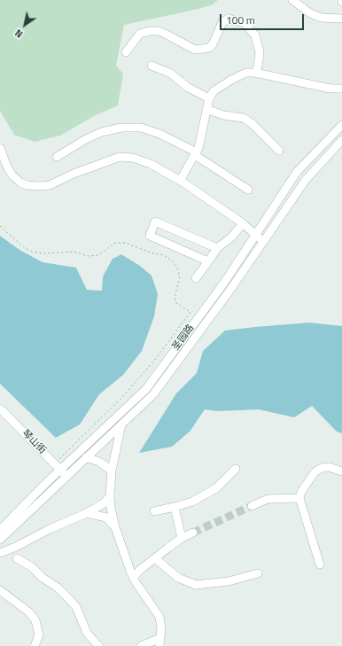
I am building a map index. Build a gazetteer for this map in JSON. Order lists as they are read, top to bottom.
{
  "streets": {
    "street": ["圣园路", "琴山街"]
  },
  "crossings": [
    ["圣园路", "琴山街"]
  ],
  "scale_bar": "100 m",
  "north": "bottom left"
}
